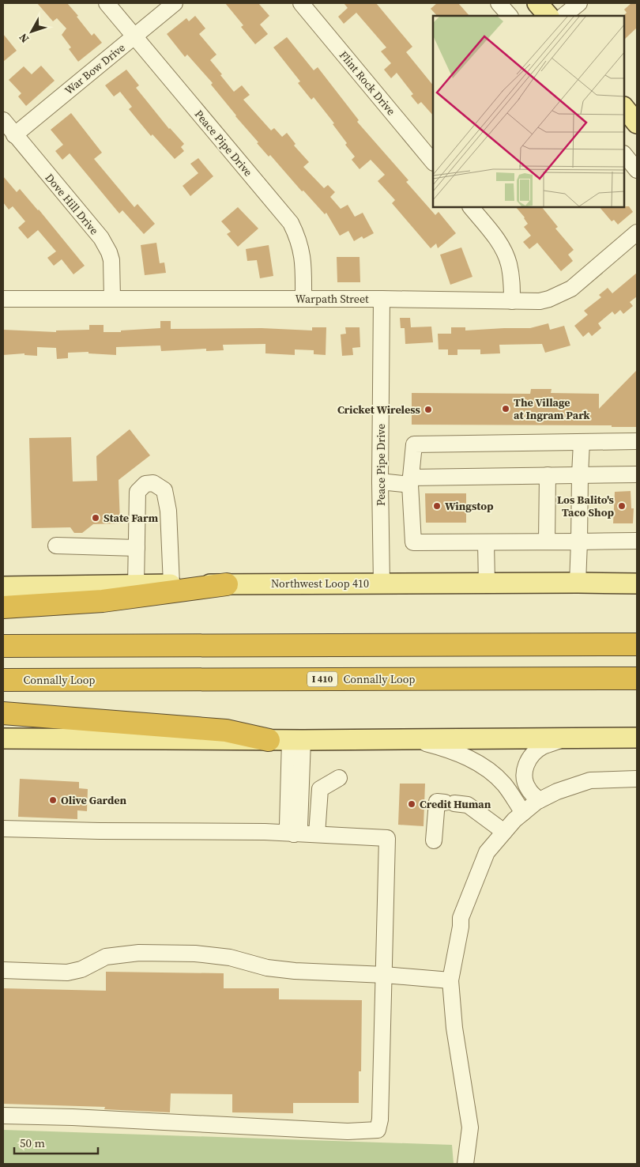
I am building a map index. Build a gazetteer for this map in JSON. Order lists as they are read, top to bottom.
{
  "streets": {
    "highway": ["I 410", "Connally Loop"],
    "main road": ["Northwest Loop 410"],
    "street": [
      "War Bow Drive",
      "Flint Rock Drive",
      "Peace Pipe Drive",
      "Dove Hill Drive",
      "Warpath Street"
    ]
  },
  "crossings": [
    ["War Bow Drive", "Peace Pipe Drive"],
    ["War Bow Drive", "Dove Hill Drive"],
    ["Peace Pipe Drive", "Warpath Street"],
    ["Peace Pipe Drive", "Northwest Loop 410"],
    ["Dove Hill Drive", "Warpath Street"]
  ],
  "places": [
    "The Village at Ingram Park",
    "Cricket Wireless",
    "Wingstop",
    "Los Balito's Taco Shop",
    "State Farm",
    "Olive Garden",
    "Credit Human"
  ],
  "scale_bar": "50 m",
  "north": "bottom left"
}
